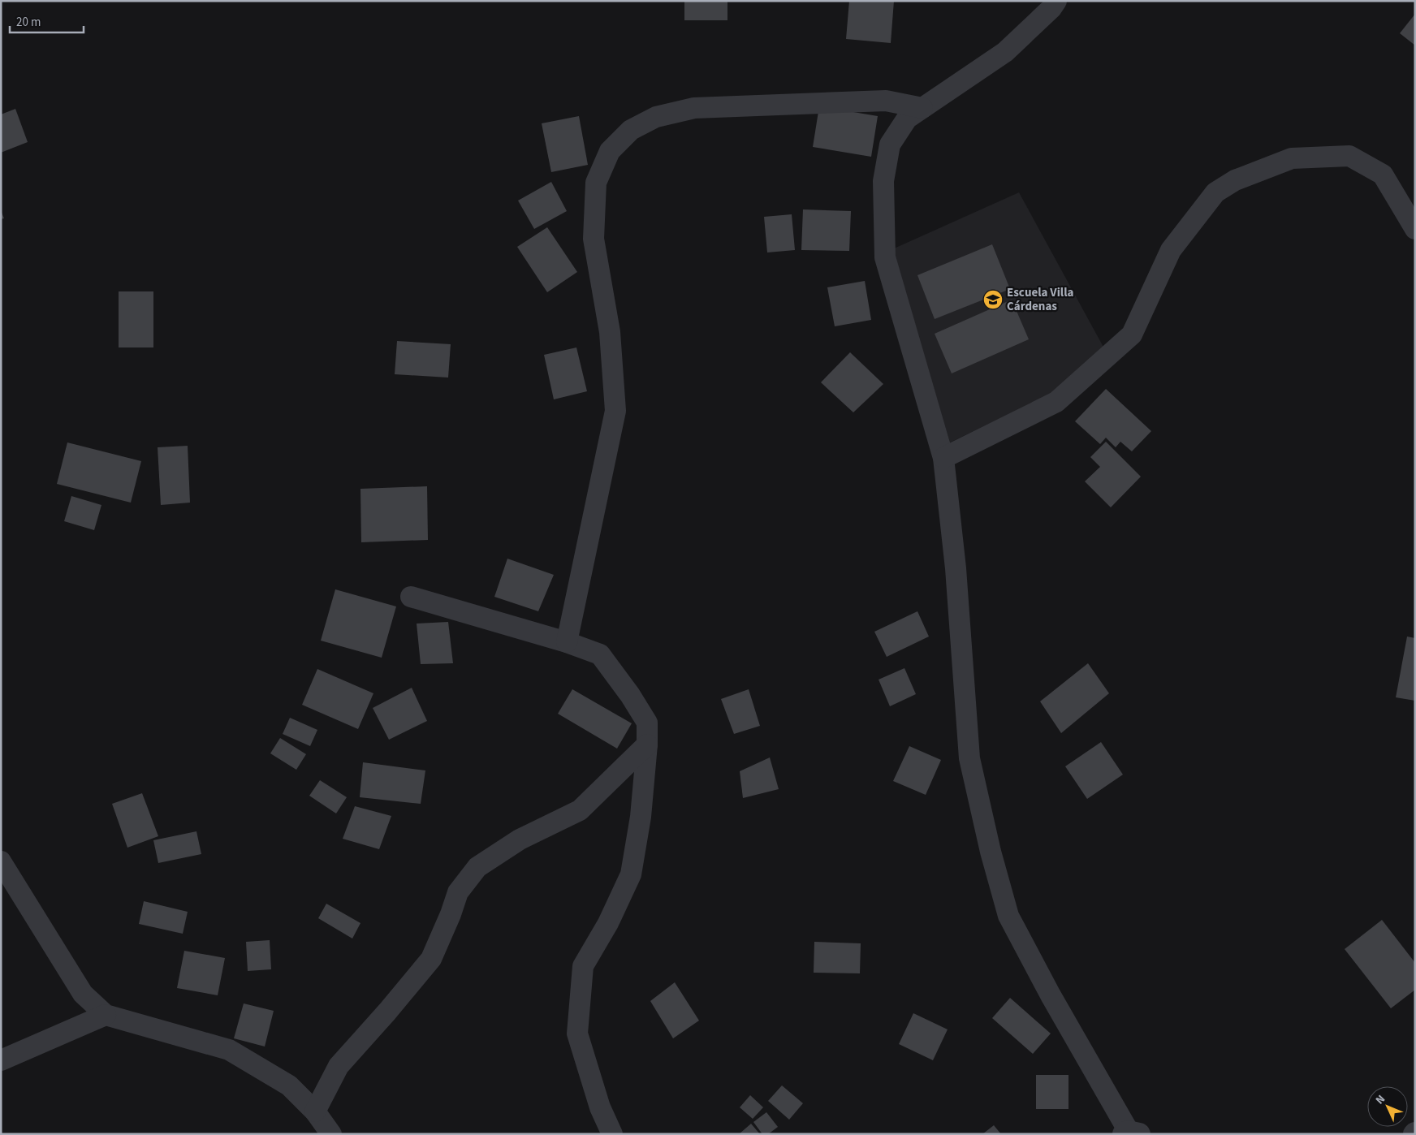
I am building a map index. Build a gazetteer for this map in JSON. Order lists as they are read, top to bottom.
{
  "places": {
    "school or university": ["Escuela Villa Cárdenas"]
  },
  "scale_bar": "20 m",
  "north": "top left"
}
